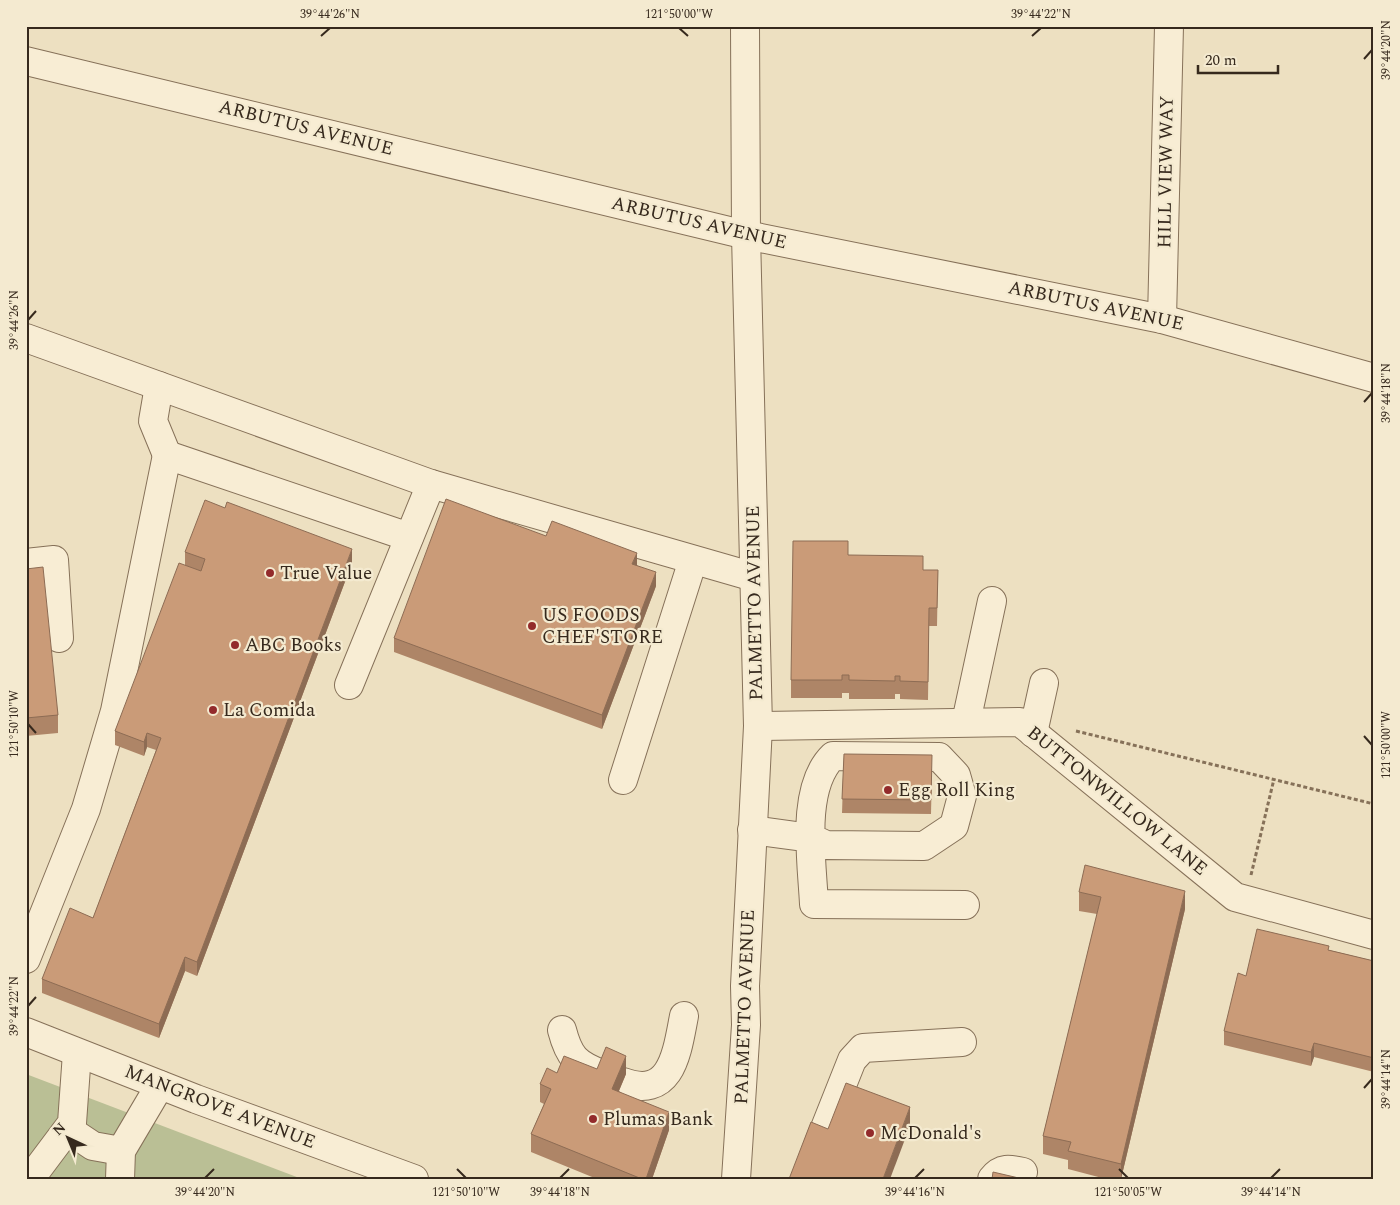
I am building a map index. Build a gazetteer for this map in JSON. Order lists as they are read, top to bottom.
{
  "streets": {
    "street": [
      "ARBUTUS AVENUE",
      "HILL VIEW WAY",
      "PALMETTO AVENUE",
      "BUTTONWILLOW LANE",
      "MANGROVE AVENUE"
    ]
  },
  "crossings": [
    ["ARBUTUS AVENUE", "HILL VIEW WAY"],
    ["ARBUTUS AVENUE", "PALMETTO AVENUE"],
    ["PALMETTO AVENUE", "BUTTONWILLOW LANE"]
  ],
  "places": [
    "True Value",
    "US FOODS CHEF'STORE",
    "ABC Books",
    "La Comida",
    "Egg Roll King",
    "Plumas Bank",
    "McDonald's"
  ],
  "scale_bar": "20 m",
  "north": "top left",
  "coordinates": [
    "39°44'26\"N",
    "121°50'00\"W",
    "39°44'22\"N",
    "39°44'20\"N",
    "39°44'18\"N",
    "121°50'10\"W",
    "39°44'14\"N",
    "39°44'16\"N",
    "121°50'05\"W"
  ]
}
